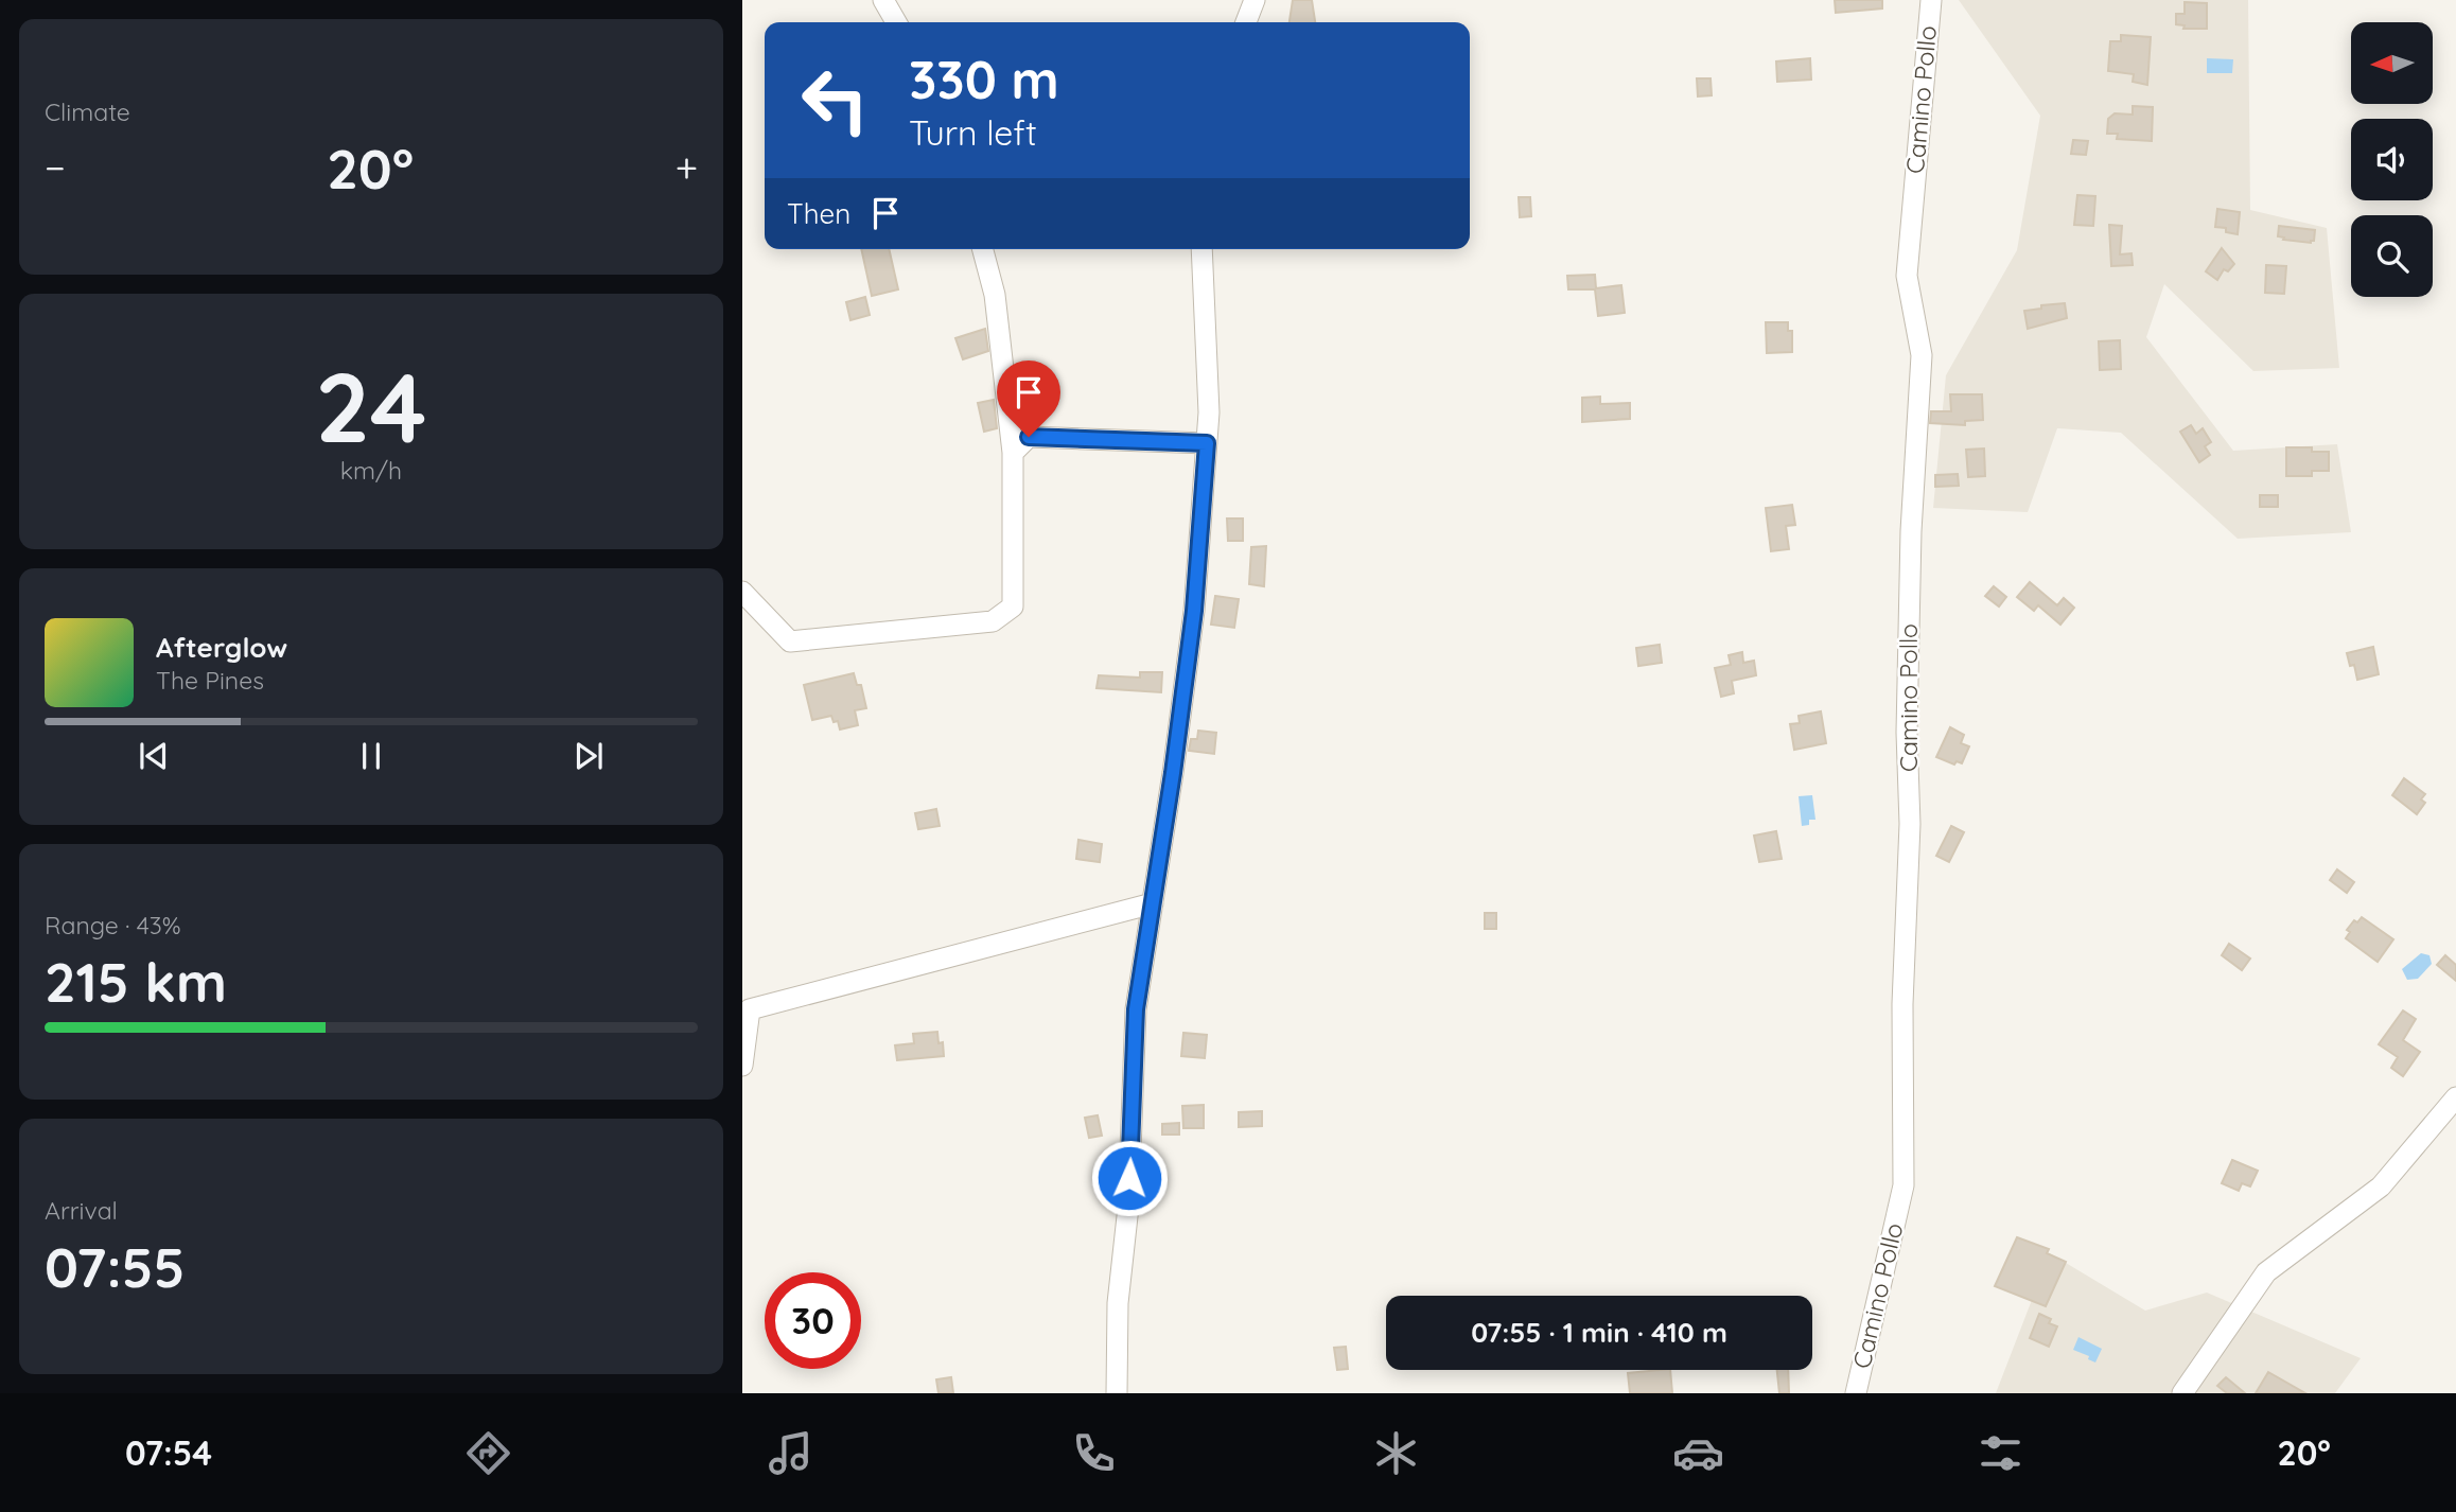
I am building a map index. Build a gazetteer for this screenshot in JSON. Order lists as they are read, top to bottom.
{
  "streets": {
    "street": ["Camino Pollo"]
  },
  "north": "left",
  "page": {
    "tile": [
      "Climate",
      ["24", "km/h"],
      ["Range · 43%", "215 km"],
      ["Arrival", "07:55"]
    ],
    "turn": ["330 m", "Turn left"],
    "heat": ["−", "20°", "+"],
    "then": "Then",
    "song": ["Afterglow", "The Pines"],
    "limit": "30",
    "trip": "07:55 · 1 min · 410 m",
    "tabs": ["07:54", "20°"]
  }
}
